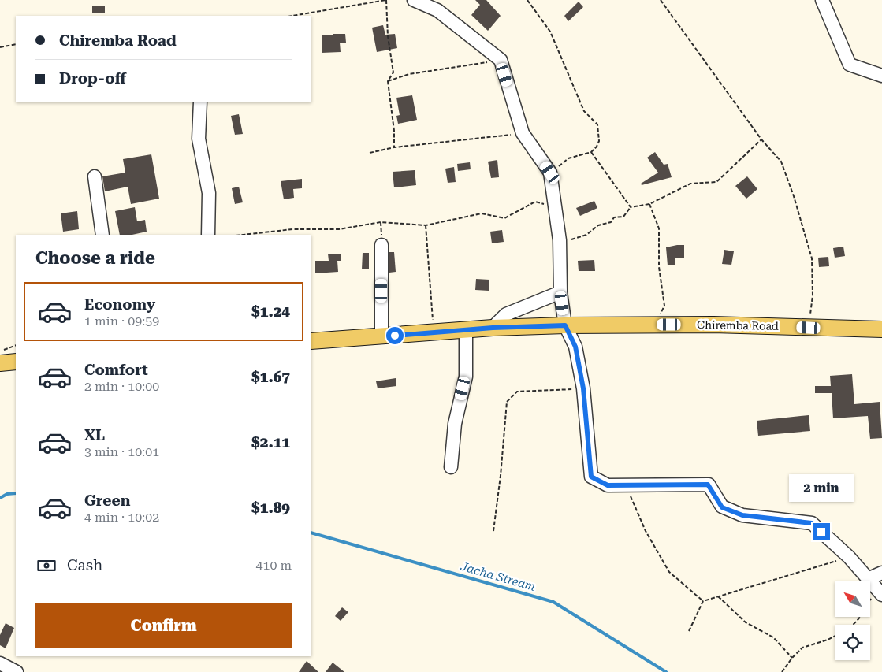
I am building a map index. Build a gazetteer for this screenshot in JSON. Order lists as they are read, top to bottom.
{
  "streets": {
    "main road": ["Chiremba Road"]
  },
  "water": ["Jacha Stream"],
  "north": "top left",
  "page": {
    "banner": ["Chiremba Road", "Drop-off"],
    "heading": "Choose a ride",
    "list": [
      {
        "name": "Economy",
        "note": "1 min · 09:59",
        "value": "$1.24"
      },
      {
        "name": "Comfort",
        "note": "2 min · 10:00",
        "value": "$1.67"
      },
      {
        "name": "XL",
        "note": "3 min · 10:01",
        "value": "$2.11"
      },
      {
        "name": "Green",
        "note": "4 min · 10:02",
        "value": "$1.89"
      }
    ],
    "bubble": "2 min",
    "pay": ["Cash", "410 m"],
    "buttons": "Confirm"
  }
}
